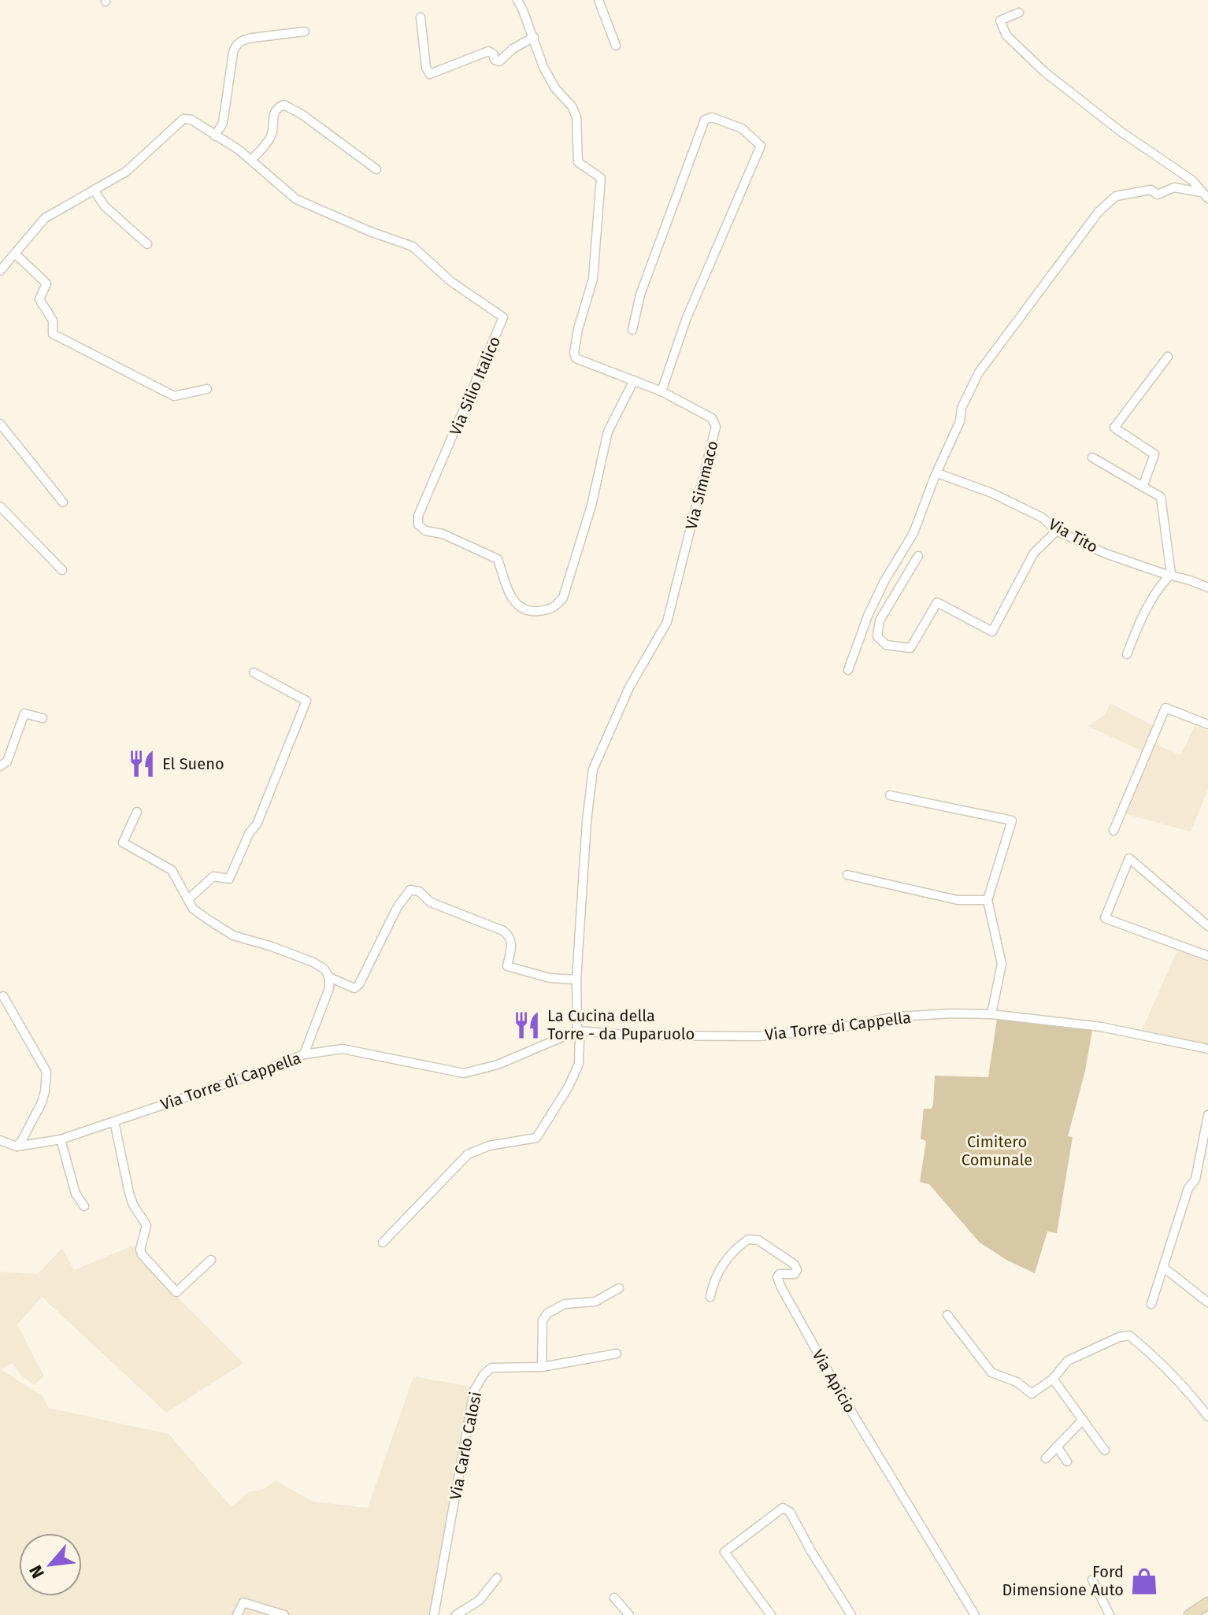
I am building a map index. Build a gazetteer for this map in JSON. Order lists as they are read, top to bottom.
{
  "streets": {
    "street": [
      "Via Silio Italico",
      "Via Simmaco",
      "Via Tito",
      "Via Torre di Cappella",
      "Via Apicio",
      "Via Carlo Calosi"
    ]
  },
  "crossings": [
    ["Via Silio Italico", "Via Simmaco"],
    ["Via Simmaco", "Via Torre di Cappella"]
  ],
  "parks": ["Cimitero Comunale"],
  "places": {
    "restaurant": ["El Sueno", "La Cucina della Torre - da Puparuolo"],
    "shop": ["Ford Dimensione Auto"]
  },
  "north": "bottom left"
}
